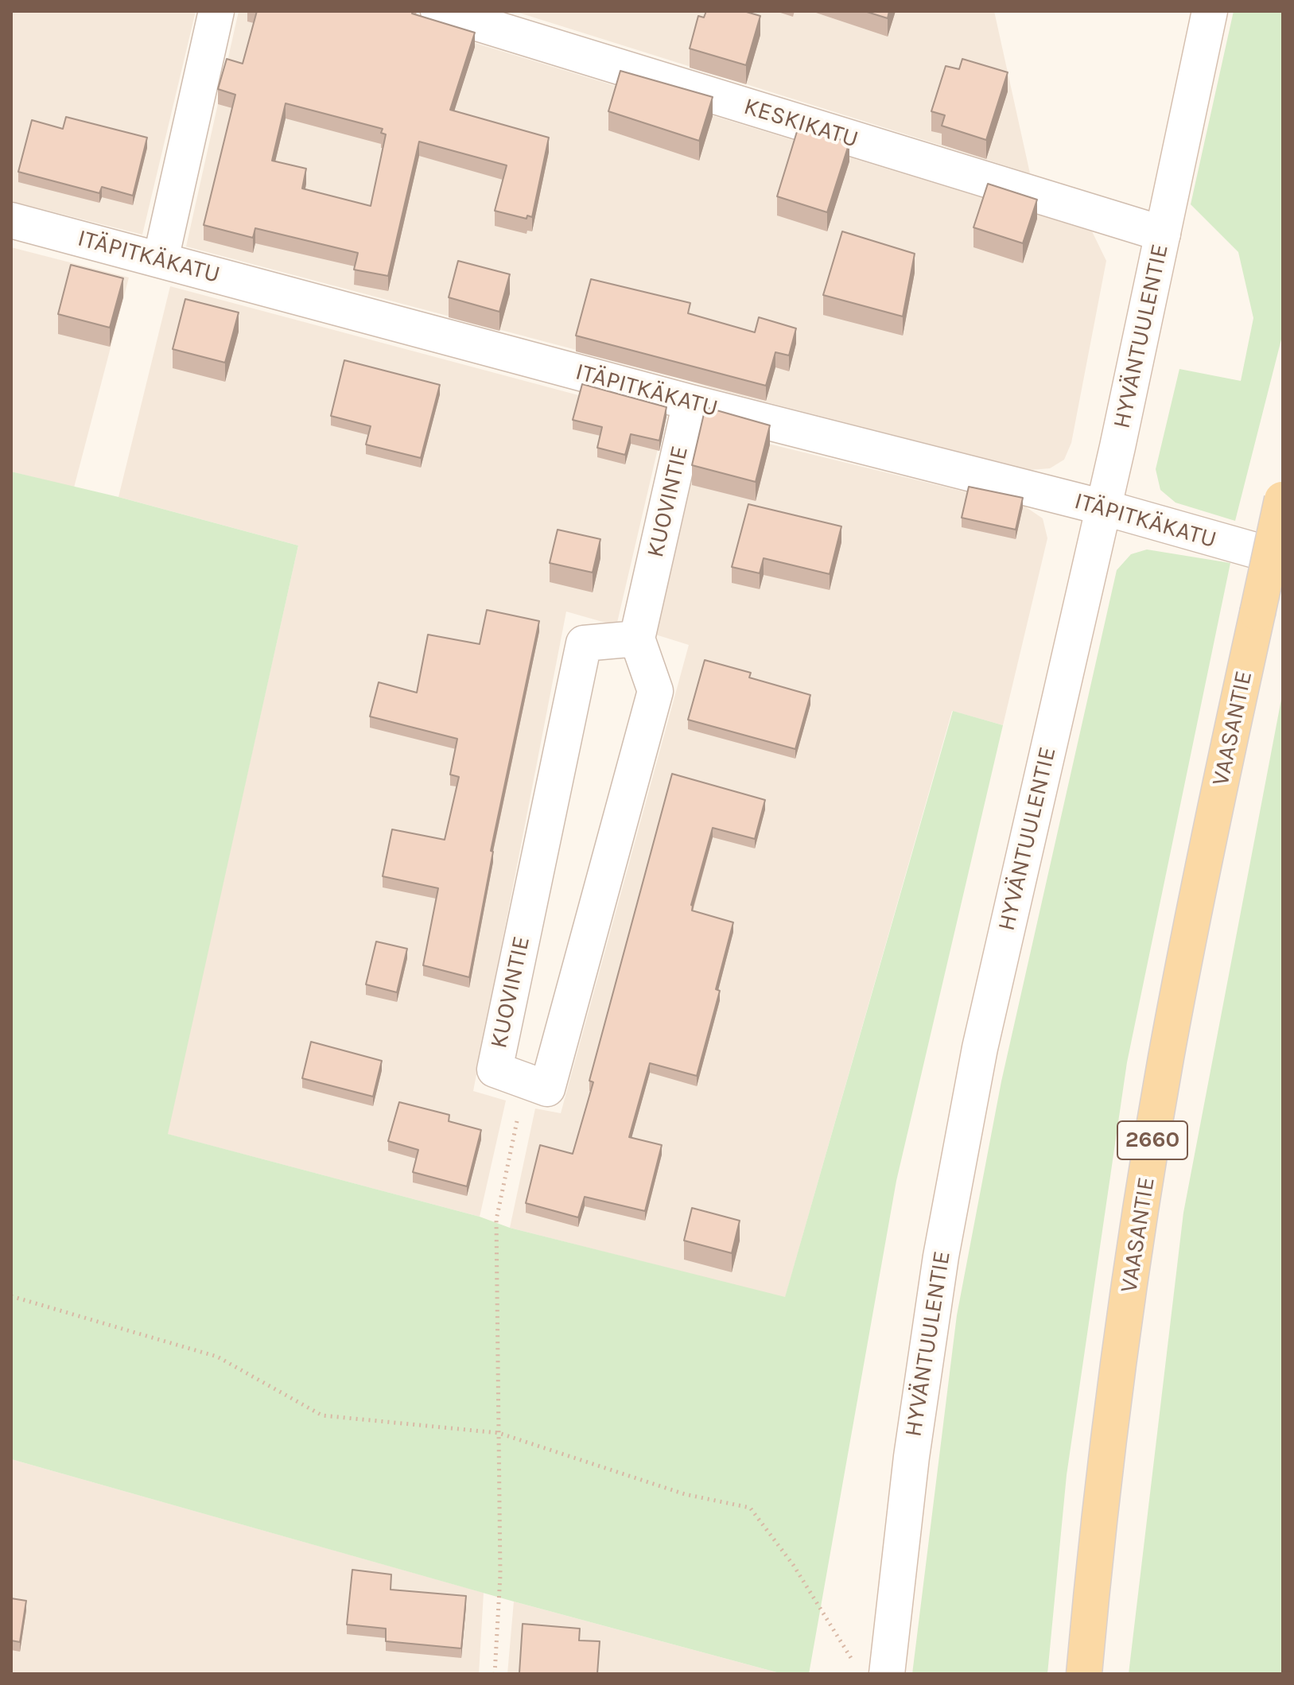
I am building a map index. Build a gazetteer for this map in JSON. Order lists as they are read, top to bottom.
{
  "streets": {
    "main road": ["VAASANTIE", "2660"],
    "street": [
      "KESKIKATU",
      "ITÄPITKÄKATU",
      "HYVÄNTUULENTIE",
      "KUOVINTIE"
    ]
  },
  "crossings": [
    ["KESKIKATU", "HYVÄNTUULENTIE"],
    ["ITÄPITKÄKATU", "HYVÄNTUULENTIE"],
    ["ITÄPITKÄKATU", "KUOVINTIE"]
  ]
}
